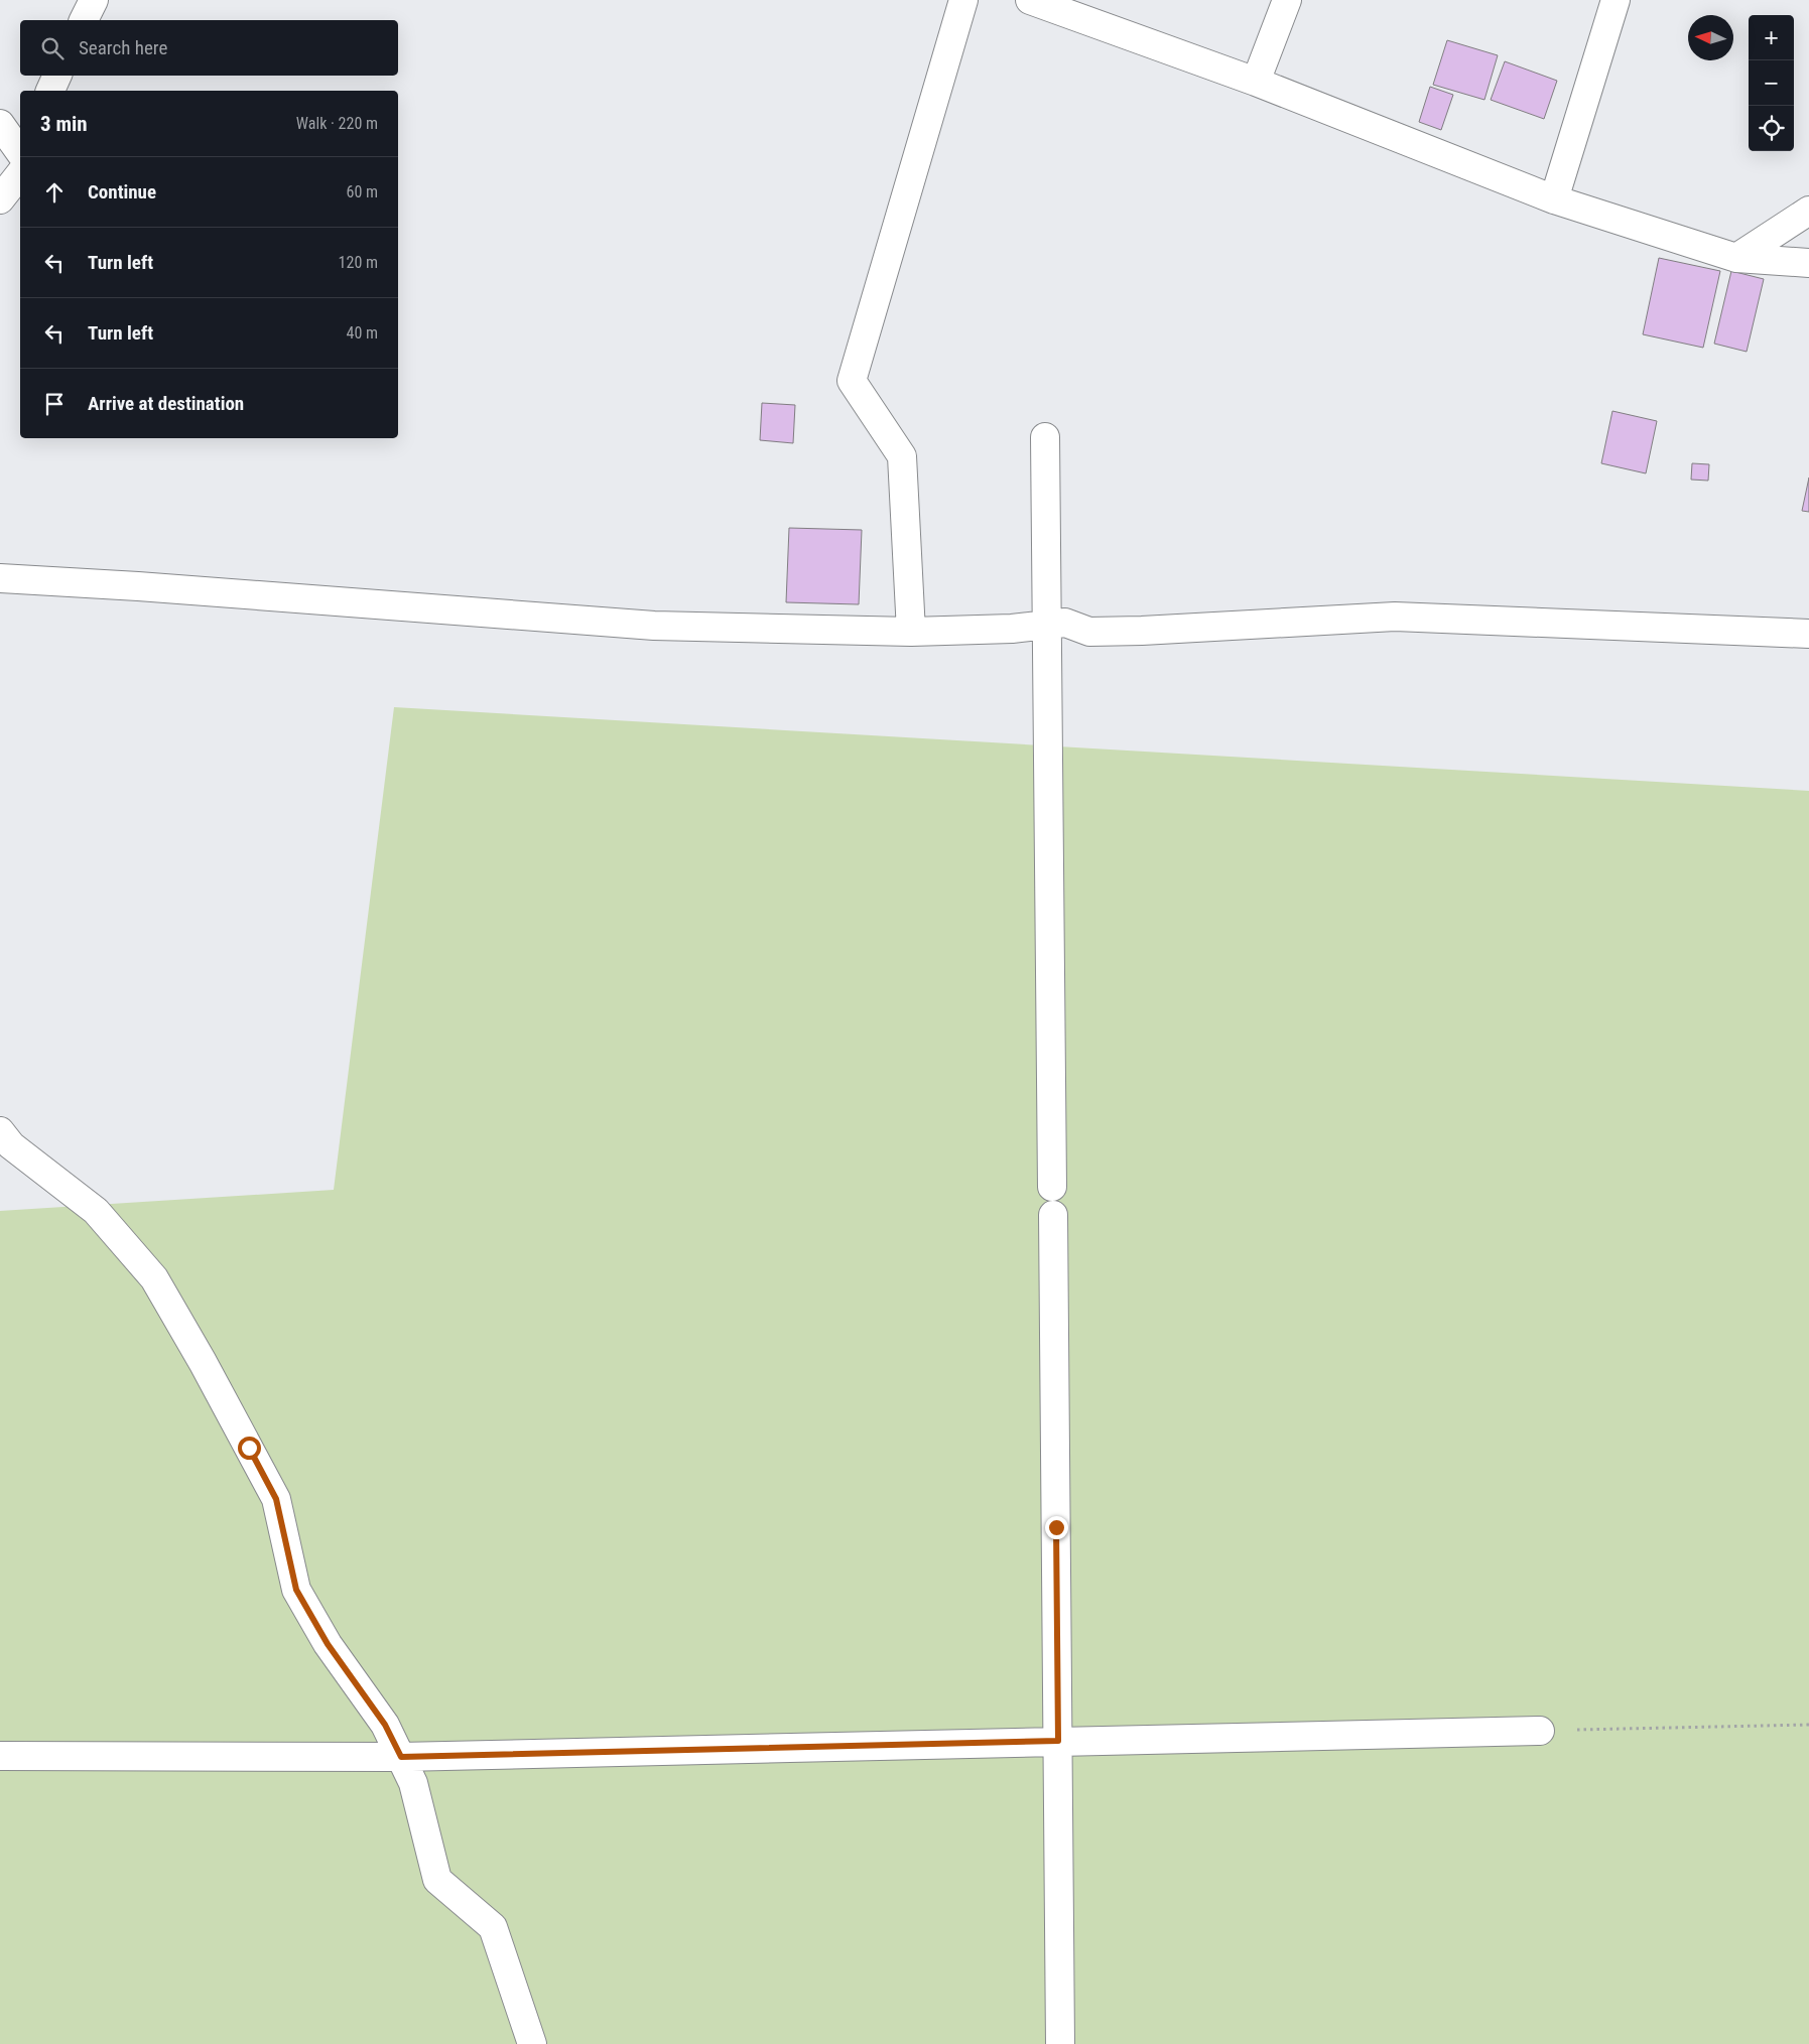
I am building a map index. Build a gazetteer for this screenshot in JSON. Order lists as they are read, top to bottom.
{
  "north": "left",
  "page": {
    "map_buttons": ["+", "−"],
    "search": "Search here",
    "heading": ["3 min", "Walk · 220 m"],
    "list": [
      ["Continue", "60 m"],
      ["Turn left", "120 m"],
      ["Turn left", "40 m"],
      "Arrive at destination"
    ]
  }
}
